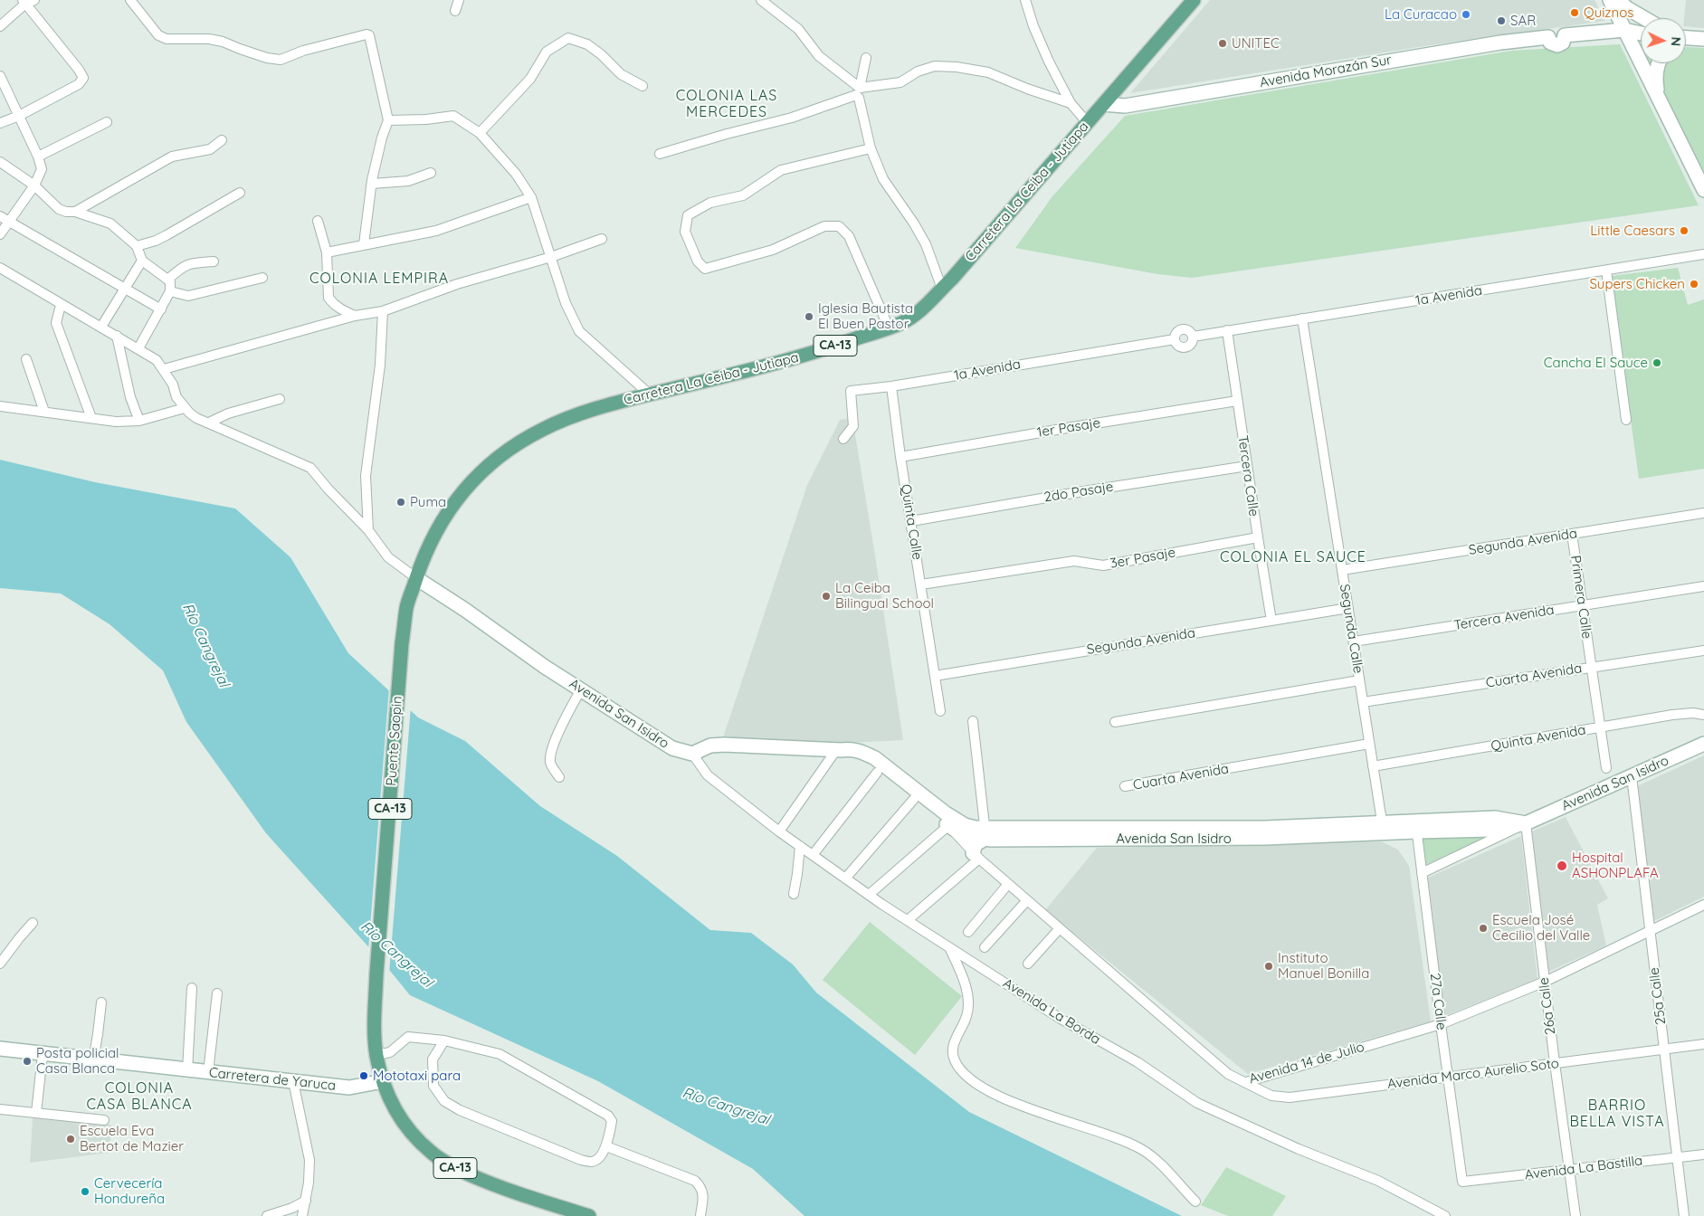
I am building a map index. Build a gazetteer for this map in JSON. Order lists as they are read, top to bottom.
{
  "streets": {
    "main road": ["Carretera La Ceiba - Jutiapa", "CA-13", "Puente Saopin"],
    "street": [
      "Avenida Morazán Sur",
      "1a Avenida",
      "1er Pasaje",
      "Tercera Calle",
      "2do Pasaje",
      "Quinta Calle",
      "Segunda Avenida",
      "3er Pasaje",
      "Primera Calle",
      "Tercera Avenida",
      "Segunda Calle",
      "Cuarta Avenida",
      "Avenida San Isidro",
      "Quinta Avenida",
      "25a Calle",
      "27a Calle",
      "26a Calle",
      "Avenida La Borda",
      "Avenida 14 de Julio",
      "Avenida Marco Aurelio Soto",
      "Carretera de Yaruca",
      "Avenida La Bastilla"
    ]
  },
  "crossings": [
    ["Avenida Morazán Sur", "Carretera La Ceiba - Jutiapa"],
    ["Carretera La Ceiba - Jutiapa", "Avenida San Isidro"],
    ["Carretera La Ceiba - Jutiapa", "Puente Saopin"],
    ["1a Avenida", "Tercera Calle"],
    ["1a Avenida", "Quinta Calle"],
    ["1a Avenida", "Segunda Calle"],
    ["CA-13", "Puente Saopin"],
    ["CA-13", "Carretera de Yaruca"],
    ["1er Pasaje", "Tercera Calle"],
    ["1er Pasaje", "Quinta Calle"],
    ["Tercera Calle", "2do Pasaje"],
    ["Tercera Calle", "Segunda Avenida"],
    ["Tercera Calle", "3er Pasaje"],
    ["2do Pasaje", "Quinta Calle"],
    ["Quinta Calle", "Segunda Avenida"],
    ["Quinta Calle", "3er Pasaje"],
    ["Segunda Avenida", "Primera Calle"],
    ["Segunda Avenida", "Segunda Calle"],
    ["Primera Calle", "Tercera Avenida"],
    ["Primera Calle", "Cuarta Avenida"],
    ["Primera Calle", "Quinta Avenida"],
    ["Tercera Avenida", "Segunda Calle"],
    ["Segunda Calle", "Cuarta Avenida"],
    ["Segunda Calle", "Avenida San Isidro"],
    ["Segunda Calle", "Quinta Avenida"],
    ["Avenida San Isidro", "25a Calle"],
    ["Avenida San Isidro", "27a Calle"],
    ["Avenida San Isidro", "26a Calle"],
    ["Avenida San Isidro", "Avenida La Borda"],
    ["Avenida San Isidro", "Avenida 14 de Julio"],
    ["25a Calle", "Avenida 14 de Julio"],
    ["25a Calle", "Avenida Marco Aurelio Soto"],
    ["25a Calle", "Avenida La Bastilla"],
    ["27a Calle", "Avenida 14 de Julio"],
    ["27a Calle", "Avenida Marco Aurelio Soto"],
    ["27a Calle", "Avenida La Bastilla"],
    ["26a Calle", "Avenida 14 de Julio"],
    ["26a Calle", "Avenida Marco Aurelio Soto"],
    ["26a Calle", "Avenida La Bastilla"],
    ["Avenida 14 de Julio", "Avenida Marco Aurelio Soto"]
  ],
  "districts": [
    "COLONIA LAS MERCEDES",
    "COLONIA LEMPIRA",
    "COLONIA EL SAUCE",
    "COLONIA CASA BLANCA",
    "BARRIO BELLA VISTA"
  ],
  "water": ["Río Cangrejal"],
  "places": [
    "Quiznos",
    "La Curacao",
    "SAR",
    "UNITEC",
    "Little Caesars",
    "Supers Chicken",
    "Iglesia Bautista El Buen Pastor",
    "Cancha El Sauce",
    "Puma",
    "La Ceiba Bilingual School",
    "Hospital ASHONPLAFA",
    "Escuela José Cecilio del Valle",
    "Instituto Manuel Bonilla",
    "Posta policial Casa Blanca",
    "Mototaxi para",
    "Escuela Eva Bertot de Mazier",
    "Cervecería Hondureña"
  ],
  "north": "right"
}
